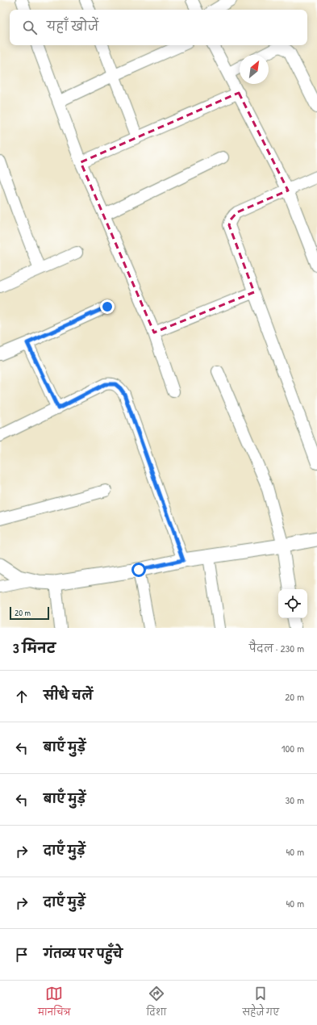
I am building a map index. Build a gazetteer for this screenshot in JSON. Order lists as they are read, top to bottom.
{
  "scale_bar": "20 m",
  "north": "top right",
  "page": {
    "search": "यहाँ खोजें",
    "scale": "20 m",
    "heading": ["3 मिनट", "पैदल · 230 m"],
    "list": [
      ["सीधे चलें", "20 m"],
      ["बाएँ मुड़ें", "100 m"],
      ["बाएँ मुड़ें", "30 m"],
      ["दाएँ मुड़ें", "40 m"],
      ["दाएँ मुड़ें", "40 m"],
      "गंतव्य पर पहुँचे"
    ],
    "nav": ["मानचित्र", "दिशा", "सहेजे गए"]
  }
}
